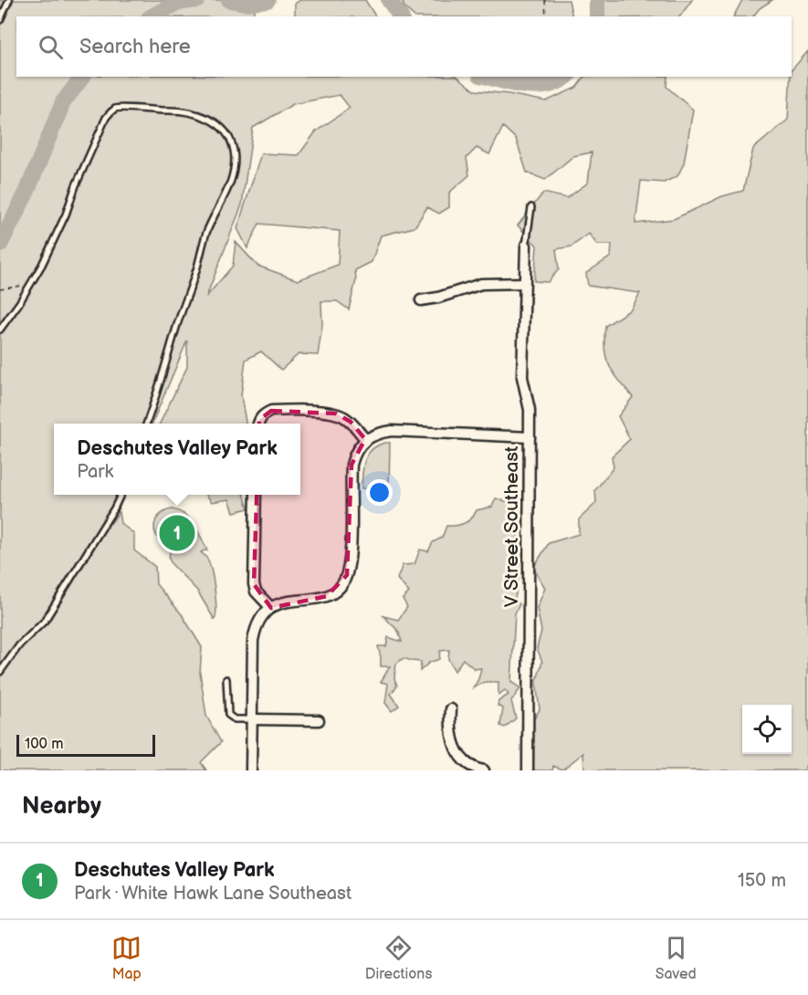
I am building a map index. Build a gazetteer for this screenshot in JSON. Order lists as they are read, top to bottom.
{
  "streets": {
    "street": ["V Street Southeast"]
  },
  "scale_bar": "100 m",
  "page": {
    "search": "Search here",
    "popup": ["Deschutes Valley Park", "Park"],
    "pins": "1",
    "scale": "100 m",
    "heading": "Nearby",
    "list": [
      {
        "mark": "1",
        "name": "Deschutes Valley Park",
        "note": "Park · White Hawk Lane Southeast",
        "value": "150 m"
      }
    ],
    "nav": ["Map", "Directions", "Saved"]
  }
}
